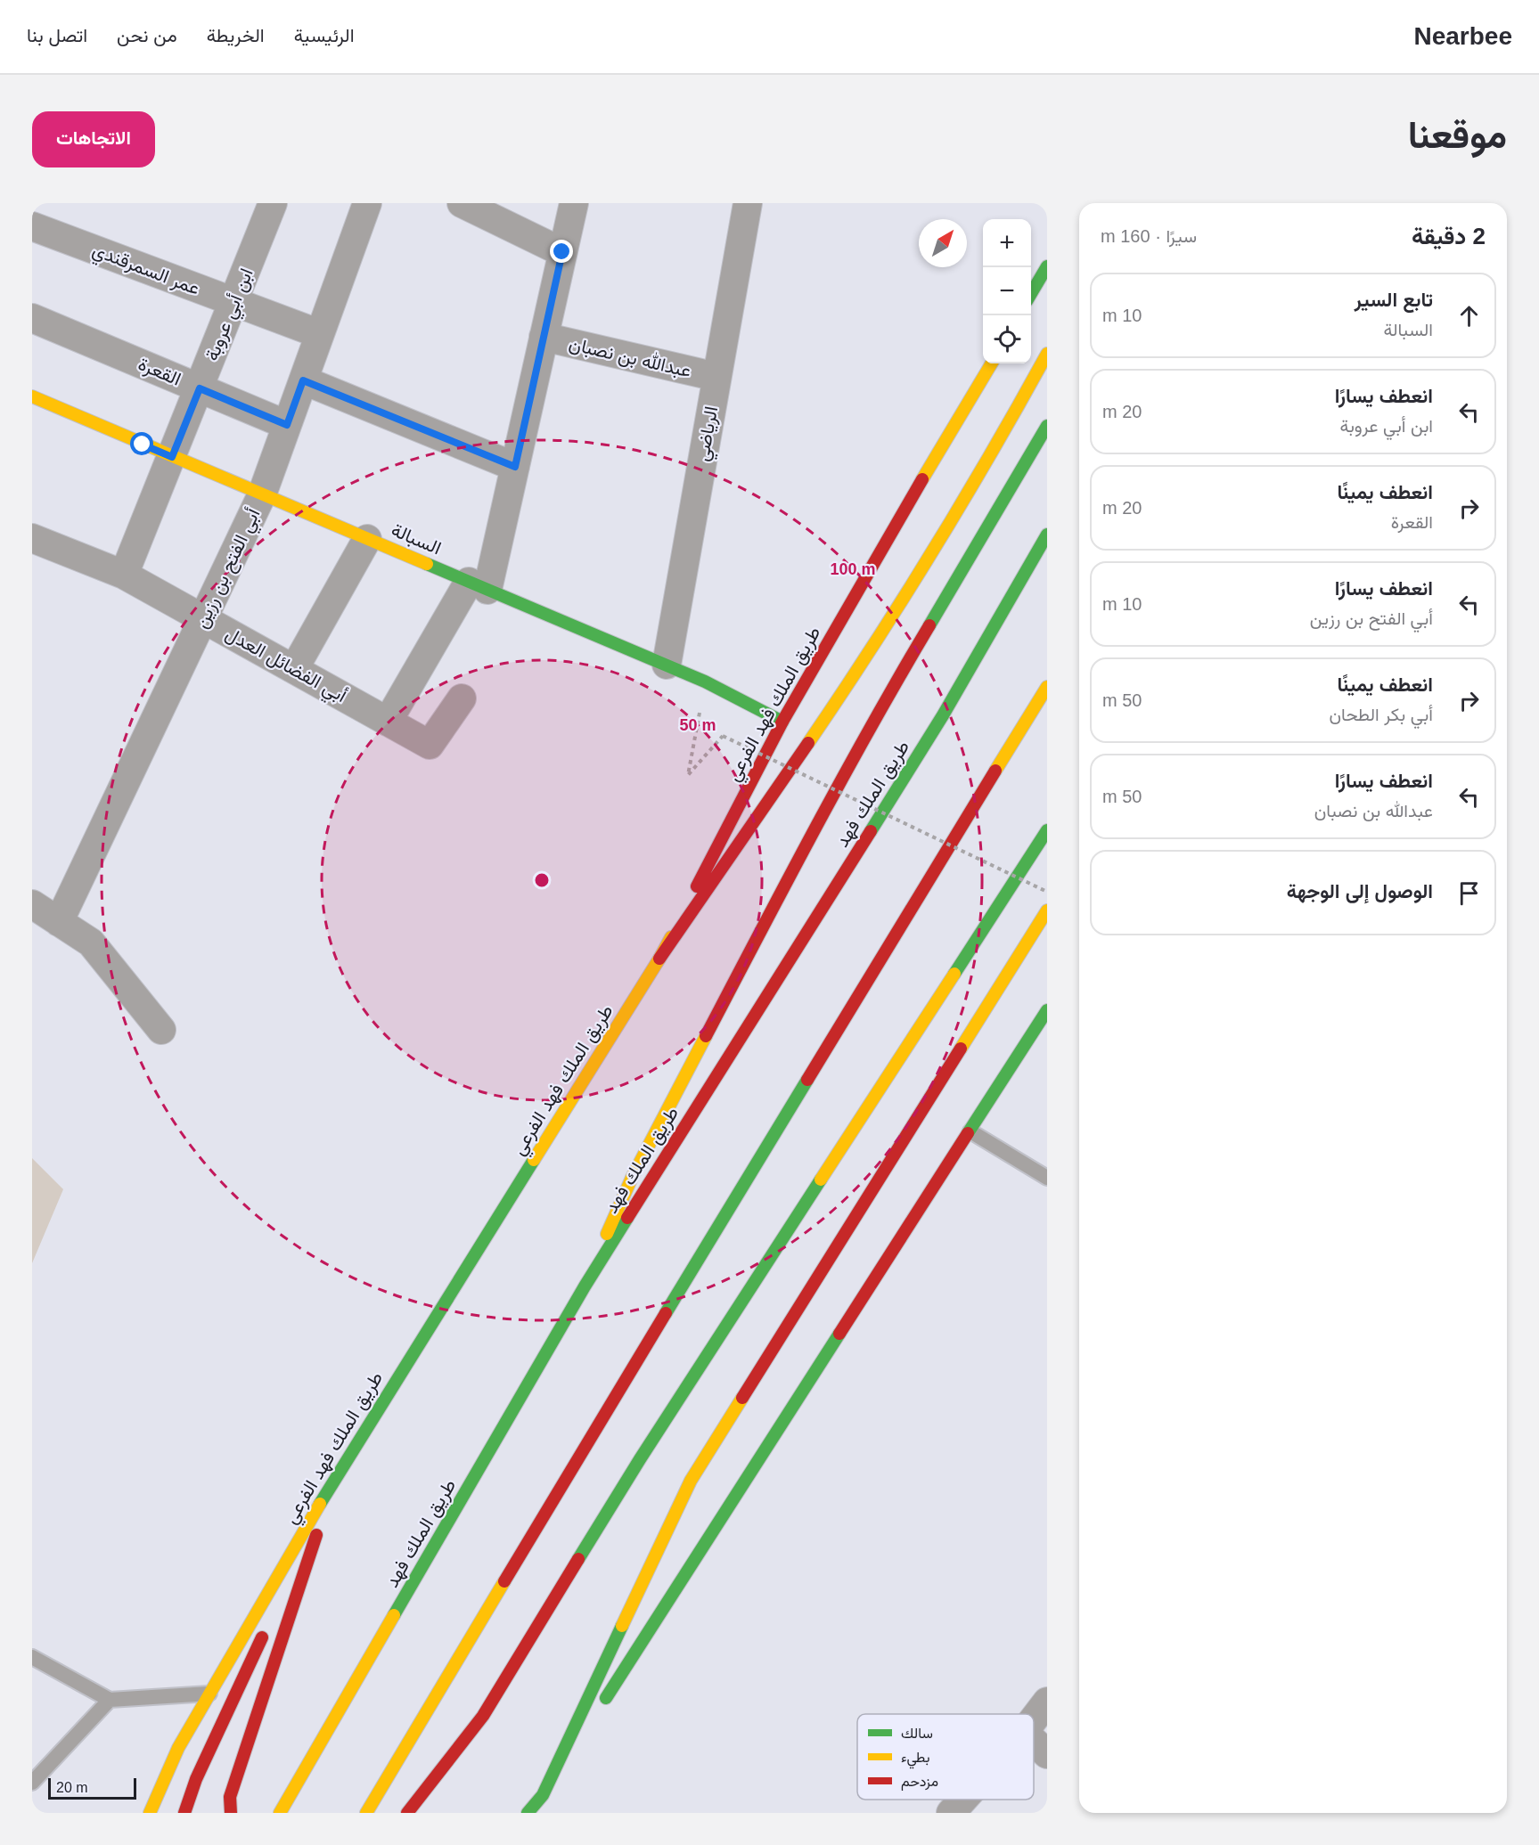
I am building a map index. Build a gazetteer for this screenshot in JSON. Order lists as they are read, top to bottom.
{
  "streets": {
    "main road": ["السبالة", "طريق الملك فهد الفرعي", "طريق الملك فهد"],
    "street": [
      "عمر السمرقندي",
      "ابن أبي عروبة",
      "عبدالله بن نصبان",
      "القعرة",
      "الرياضي",
      "أبي الفتح بن رزين",
      "أبي الفضائل العدل"
    ]
  },
  "crossings": [
    ["عمر السمرقندي", "ابن أبي عروبة"],
    ["عمر السمرقندي", "أبي الفتح بن رزين"],
    ["ابن أبي عروبة", "القعرة"],
    ["ابن أبي عروبة", "السبالة"],
    ["ابن أبي عروبة", "أبي الفضائل العدل"],
    ["عبدالله بن نصبان", "الرياضي"],
    ["عبدالله بن نصبان", "السبالة"],
    ["عبدالله بن نصبان", "أبي الفضائل العدل"],
    ["القعرة", "أبي الفتح بن رزين"],
    ["الرياضي", "السبالة"],
    ["السبالة", "أبي الفتح بن رزين"],
    ["السبالة", "طريق الملك فهد الفرعي"],
    ["أبي الفتح بن رزين", "أبي الفضائل العدل"]
  ],
  "legend": ["سالك", "بطيء", "مزدحم"],
  "scale_bar": "20 m",
  "north": "top right",
  "page": {
    "header": "Nearbee",
    "nav": [
      "الرئيسية",
      "الخريطة",
      "من نحن",
      "اتصل بنا"
    ],
    "title": "موقعنا",
    "buttons": "الاتجاهات",
    "heading": ["2 دقيقة", "سيرًا · 160 m"],
    "map_buttons": ["+", "−"],
    "list": [
      ["تابع السير", "السبالة", "10 m"],
      ["انعطف يسارًا", "ابن أبي عروبة", "20 m"],
      ["انعطف يمينًا", "القعرة", "20 m"],
      ["انعطف يسارًا", "أبي الفتح بن رزين", "10 m"],
      ["انعطف يمينًا", "أبي بكر الطحان", "50 m"],
      ["انعطف يسارًا", "عبدالله بن نصبان", "50 m"],
      "الوصول إلى الوجهة"
    ],
    "scale": "20 m"
  },
  "rings": ["100 m", "50 m"]
}
